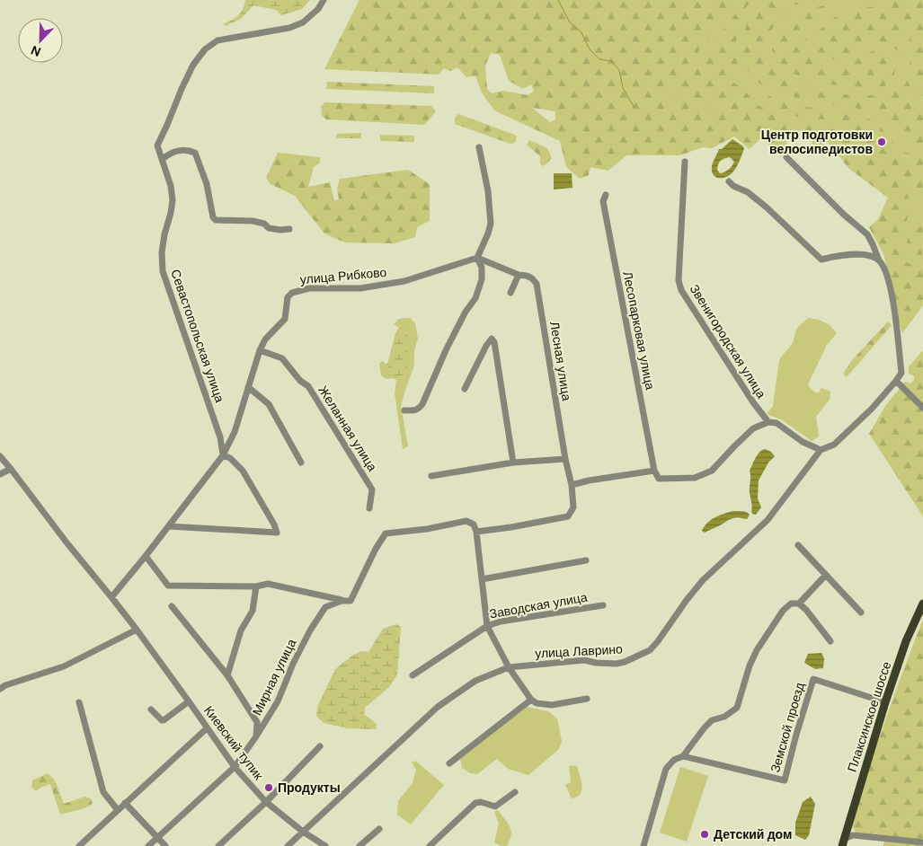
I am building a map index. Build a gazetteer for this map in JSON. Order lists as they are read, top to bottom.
{
  "streets": {
    "main road": ["Плаксинское шоссе"],
    "street": [
      "улица Рибково",
      "Лесопарковая улица",
      "Севастопольская улица",
      "Звенигородская улица",
      "Лесная улица",
      "Желанная улица",
      "Заводская улица",
      "улица Лаврино",
      "Мирная улица",
      "Земской проезд",
      "Киевский тупик"
    ]
  },
  "crossings": [
    ["улица Рибково", "Лесная улица"],
    ["улица Рибково", "Желанная улица"],
    ["Лесная улица", "Мирная улица"],
    ["улица Лаврино", "Киевский тупик"],
    ["Мирная улица", "Киевский тупик"],
    ["Плаксинское шоссе", "Земской проезд"]
  ],
  "places": ["Центр подготовки велосипедистов", "Продукты", "Детский дом"],
  "north": "bottom left"
}
